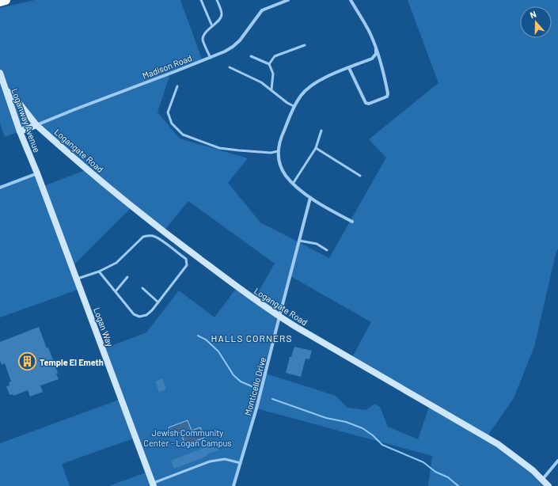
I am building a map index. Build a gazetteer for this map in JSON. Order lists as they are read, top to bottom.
{
  "streets": {
    "street": [
      "Madison Road",
      "Loganway Avenue",
      "Logangate Road",
      "Logan Way",
      "Monticello Drive"
    ]
  },
  "crossings": [
    ["Madison Road", "Logangate Road"],
    ["Loganway Avenue", "Logangate Road"],
    ["Loganway Avenue", "Logan Way"],
    ["Logangate Road", "Monticello Drive"]
  ],
  "districts": ["HALLS CORNERS"],
  "parks": ["Jewish Community Center - Logan Campus"],
  "places": {
    "building": ["Temple El Emeth"]
  },
  "north": "top"
}
